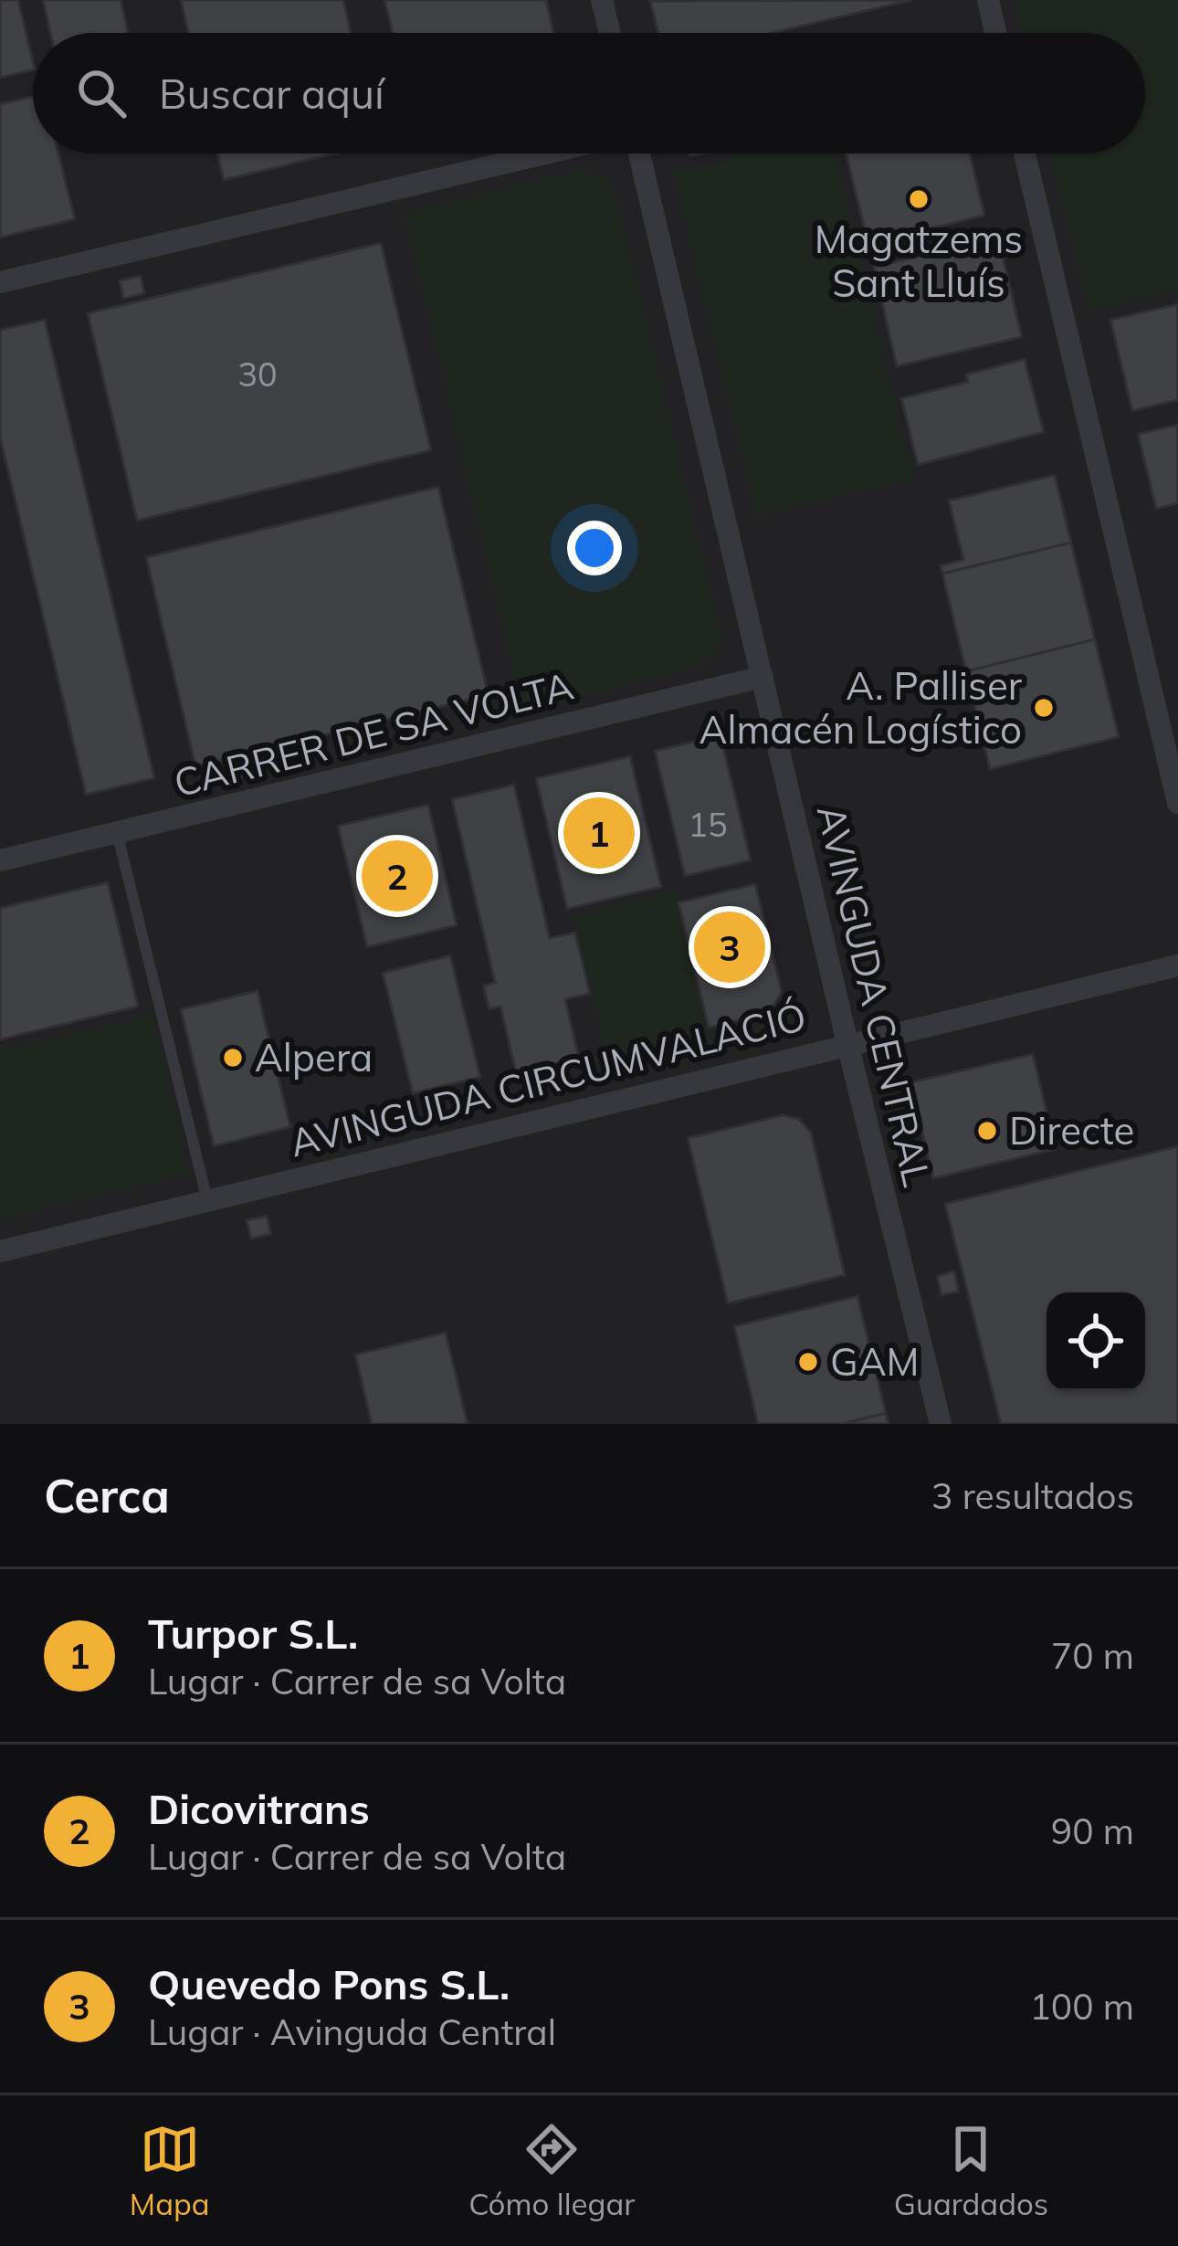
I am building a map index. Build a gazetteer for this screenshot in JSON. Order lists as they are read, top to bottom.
{
  "streets": {
    "street": ["CARRER DE SA VOLTA", "AVINGUDA CENTRAL", "AVINGUDA CIRCUMVALACIÓ"]
  },
  "crossings": [
    ["CARRER DE SA VOLTA", "AVINGUDA CENTRAL"],
    ["AVINGUDA CENTRAL", "AVINGUDA CIRCUMVALACIÓ"]
  ],
  "places": [
    "Magatzems Sant Lluís",
    "A. Palliser Almacén Logístico",
    "Alpera",
    "Directe",
    "GAM"
  ],
  "house_numbers": ["30", "15"],
  "page": {
    "search": "Buscar aquí",
    "pins": ["1", "2", "3"],
    "heading": ["Cerca", "3 resultados"],
    "list": [
      {
        "mark": "1",
        "name": "Turpor S.L.",
        "note": "Lugar · Carrer de sa Volta",
        "value": "70 m"
      },
      {
        "mark": "2",
        "name": "Dicovitrans",
        "note": "Lugar · Carrer de sa Volta",
        "value": "90 m"
      },
      {
        "mark": "3",
        "name": "Quevedo Pons S.L.",
        "note": "Lugar · Avinguda Central",
        "value": "100 m"
      }
    ],
    "nav": ["Mapa", "Cómo llegar", "Guardados"]
  }
}
